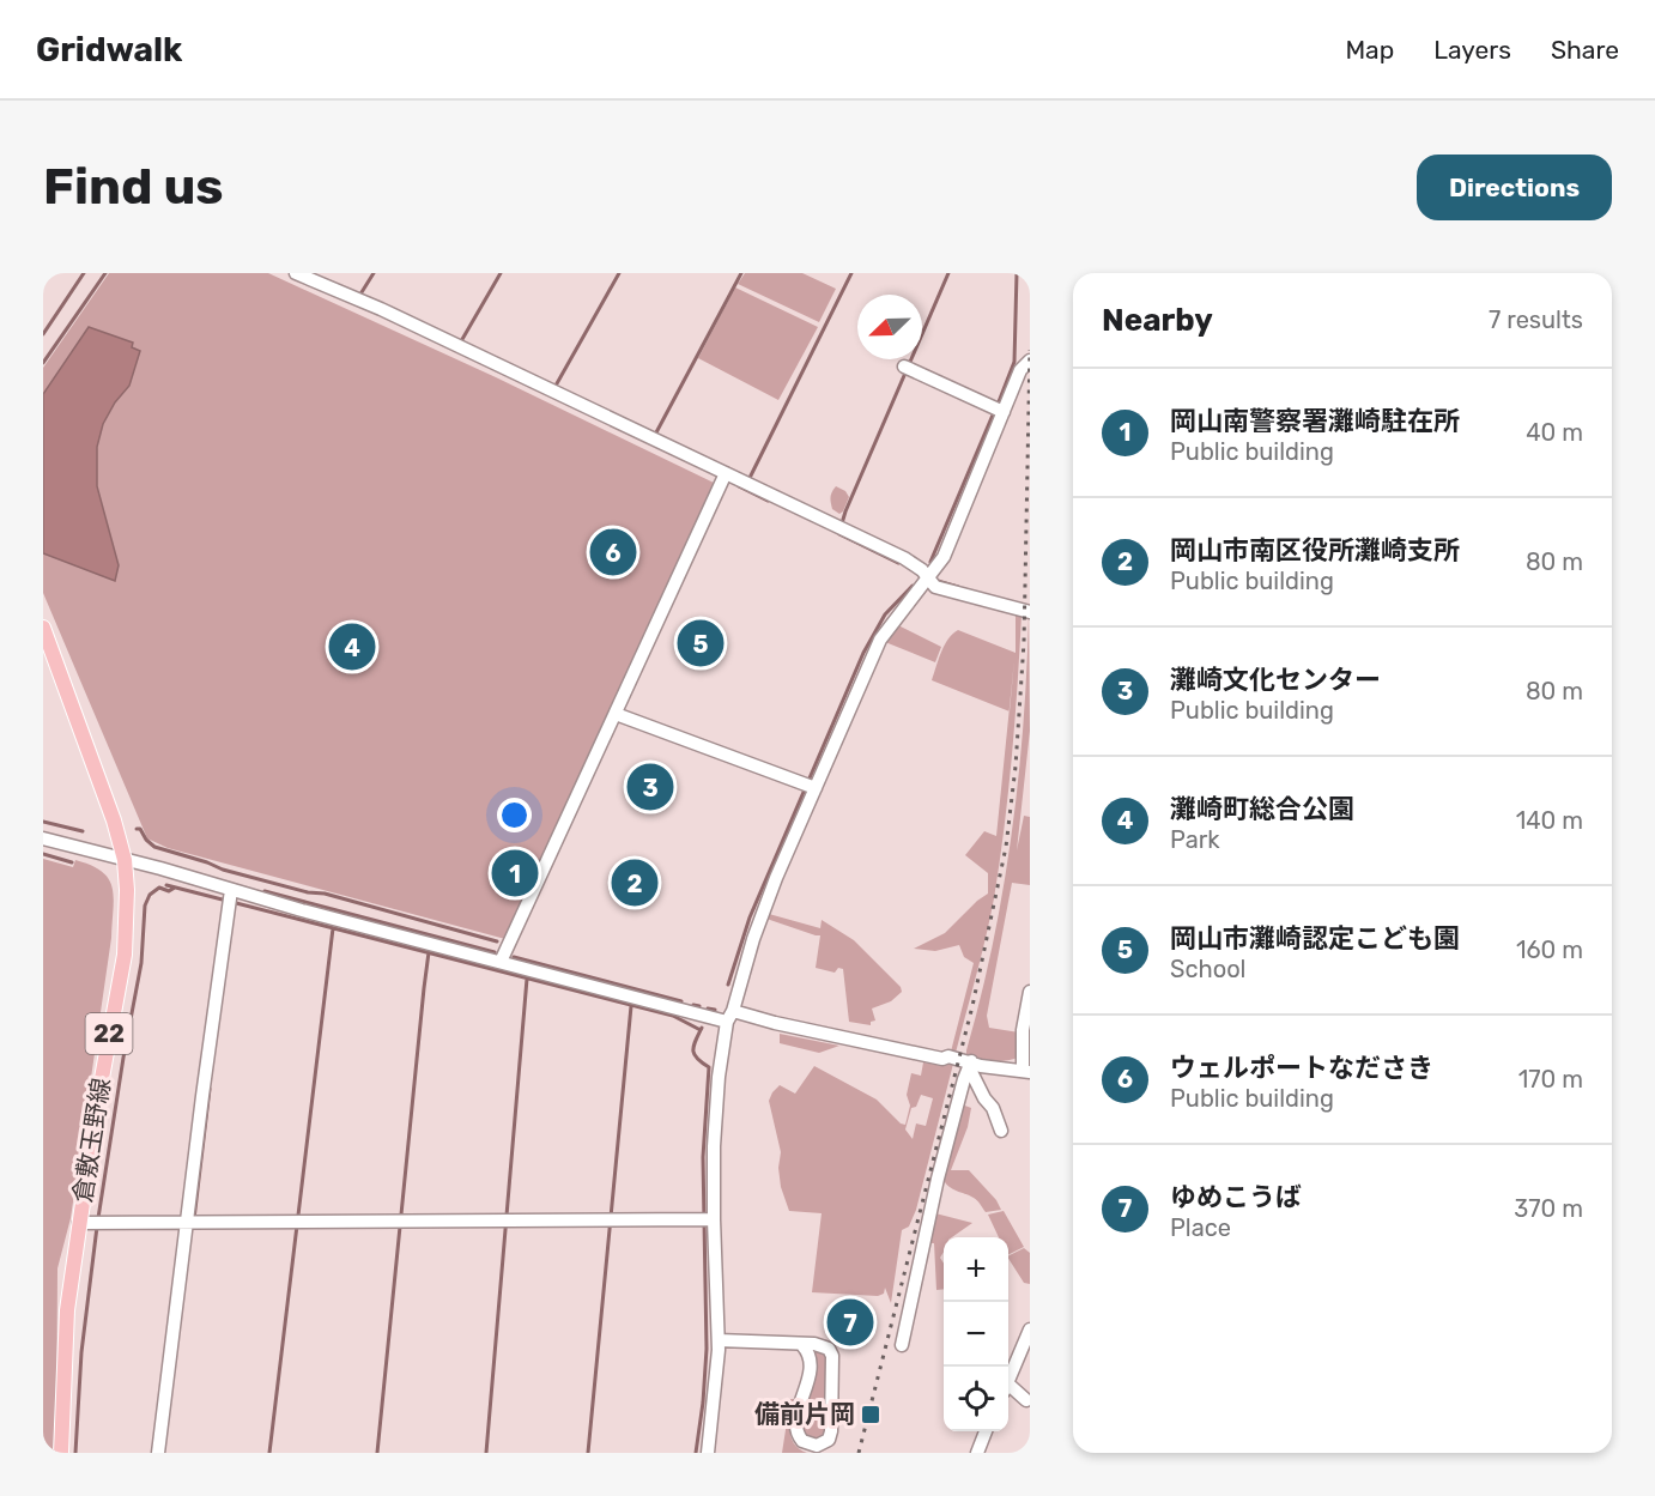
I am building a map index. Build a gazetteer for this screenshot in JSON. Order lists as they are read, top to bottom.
{
  "streets": {
    "main road": ["22", "倉敷玉野線"]
  },
  "places": {
    "transit": ["備前片岡"]
  },
  "north": "bottom left",
  "page": {
    "header": "Gridwalk",
    "nav": ["Map", "Layers", "Share"],
    "buttons": "Directions",
    "title": "Find us",
    "heading": ["Nearby", "7 results"],
    "list": [
      {
        "mark": "1",
        "name": "岡山南警察署灘崎駐在所",
        "note": "Public building",
        "value": "40 m"
      },
      {
        "mark": "2",
        "name": "岡山市南区役所灘崎支所",
        "note": "Public building",
        "value": "80 m"
      },
      {
        "mark": "3",
        "name": "灘崎文化センター",
        "note": "Public building",
        "value": "80 m"
      },
      {
        "mark": "4",
        "name": "灘崎町総合公園",
        "note": "Park",
        "value": "140 m"
      },
      {
        "mark": "5",
        "name": "岡山市灘崎認定こども園",
        "note": "School",
        "value": "160 m"
      },
      {
        "mark": "6",
        "name": "ウェルポートなださき",
        "note": "Public building",
        "value": "170 m"
      },
      {
        "mark": "7",
        "name": "ゆめこうば",
        "note": "Place",
        "value": "370 m"
      }
    ],
    "pins": [
      "6",
      "5",
      "4",
      "3",
      "1",
      "2",
      "7"
    ],
    "map_buttons": ["+", "−"]
  }
}
